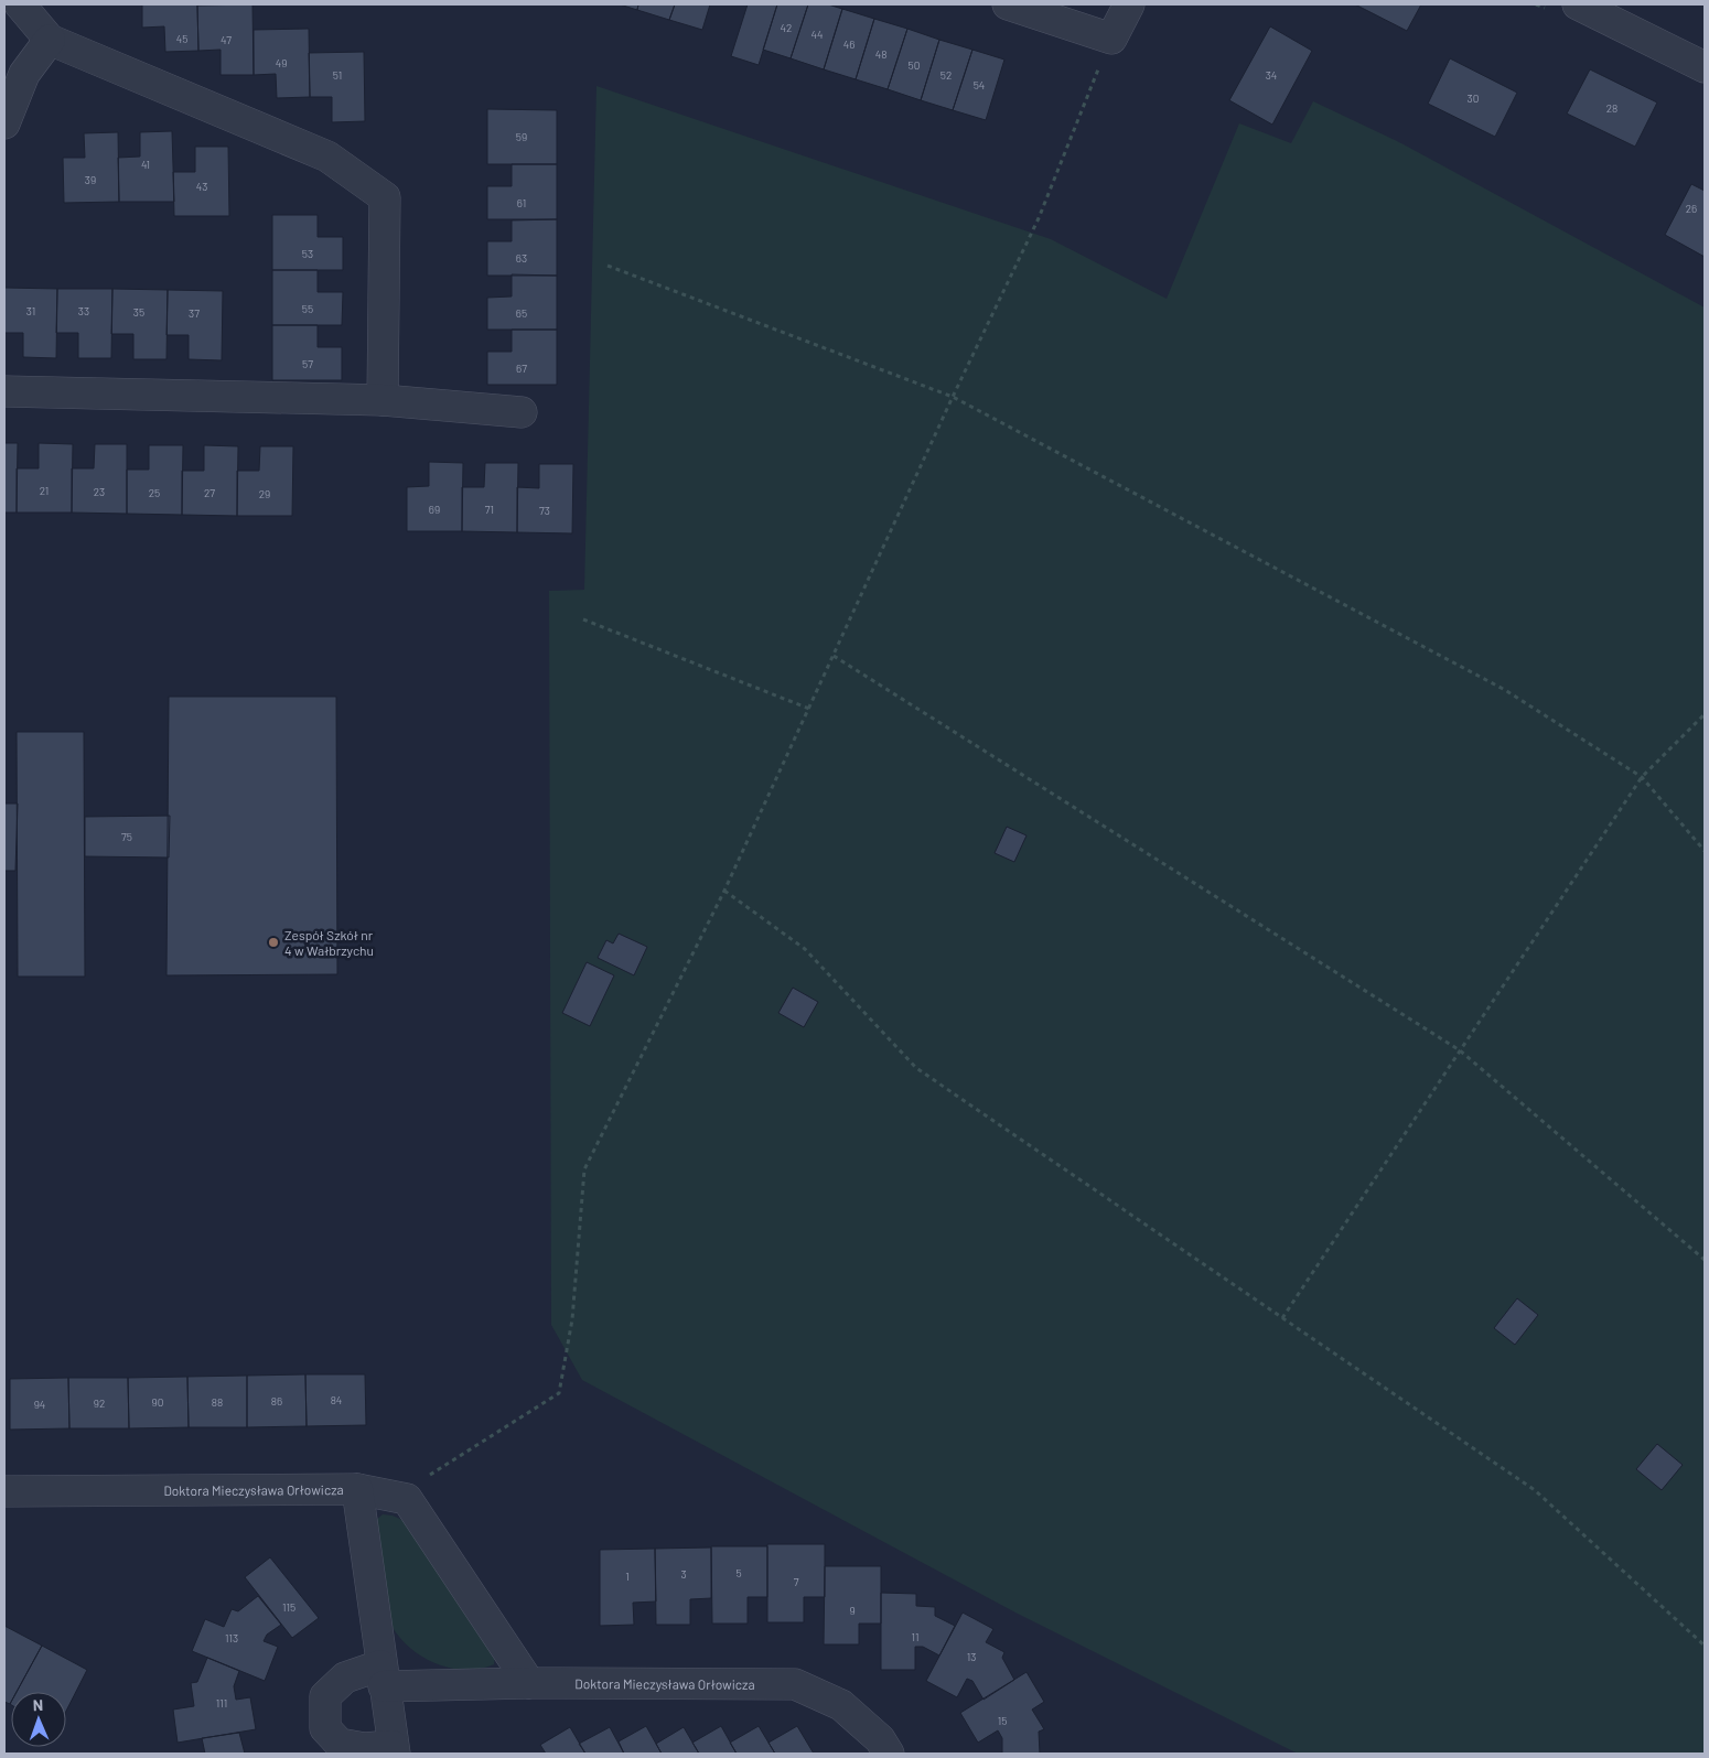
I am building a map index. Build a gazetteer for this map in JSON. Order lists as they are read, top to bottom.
{
  "streets": {
    "street": ["Doktora Mieczysława Orłowicza"]
  },
  "places": ["Zespół Szkół nr 4 w Wałbrzychu"],
  "house_numbers": [
    "42",
    "44",
    "45",
    "47",
    "46",
    "48",
    "49",
    "50",
    "51",
    "52",
    "34",
    "54",
    "30",
    "28",
    "59",
    "41",
    "39",
    "43",
    "61",
    "26",
    "53",
    "63",
    "55",
    "31",
    "33",
    "35",
    "37",
    "65",
    "57",
    "67",
    "21",
    "23",
    "25",
    "27",
    "29",
    "69",
    "71",
    "73",
    "75",
    "84",
    "86",
    "90",
    "88",
    "92",
    "94",
    "5",
    "3",
    "1",
    "7",
    "115",
    "9",
    "11",
    "113",
    "13",
    "111",
    "15"
  ],
  "north": "top"
}
